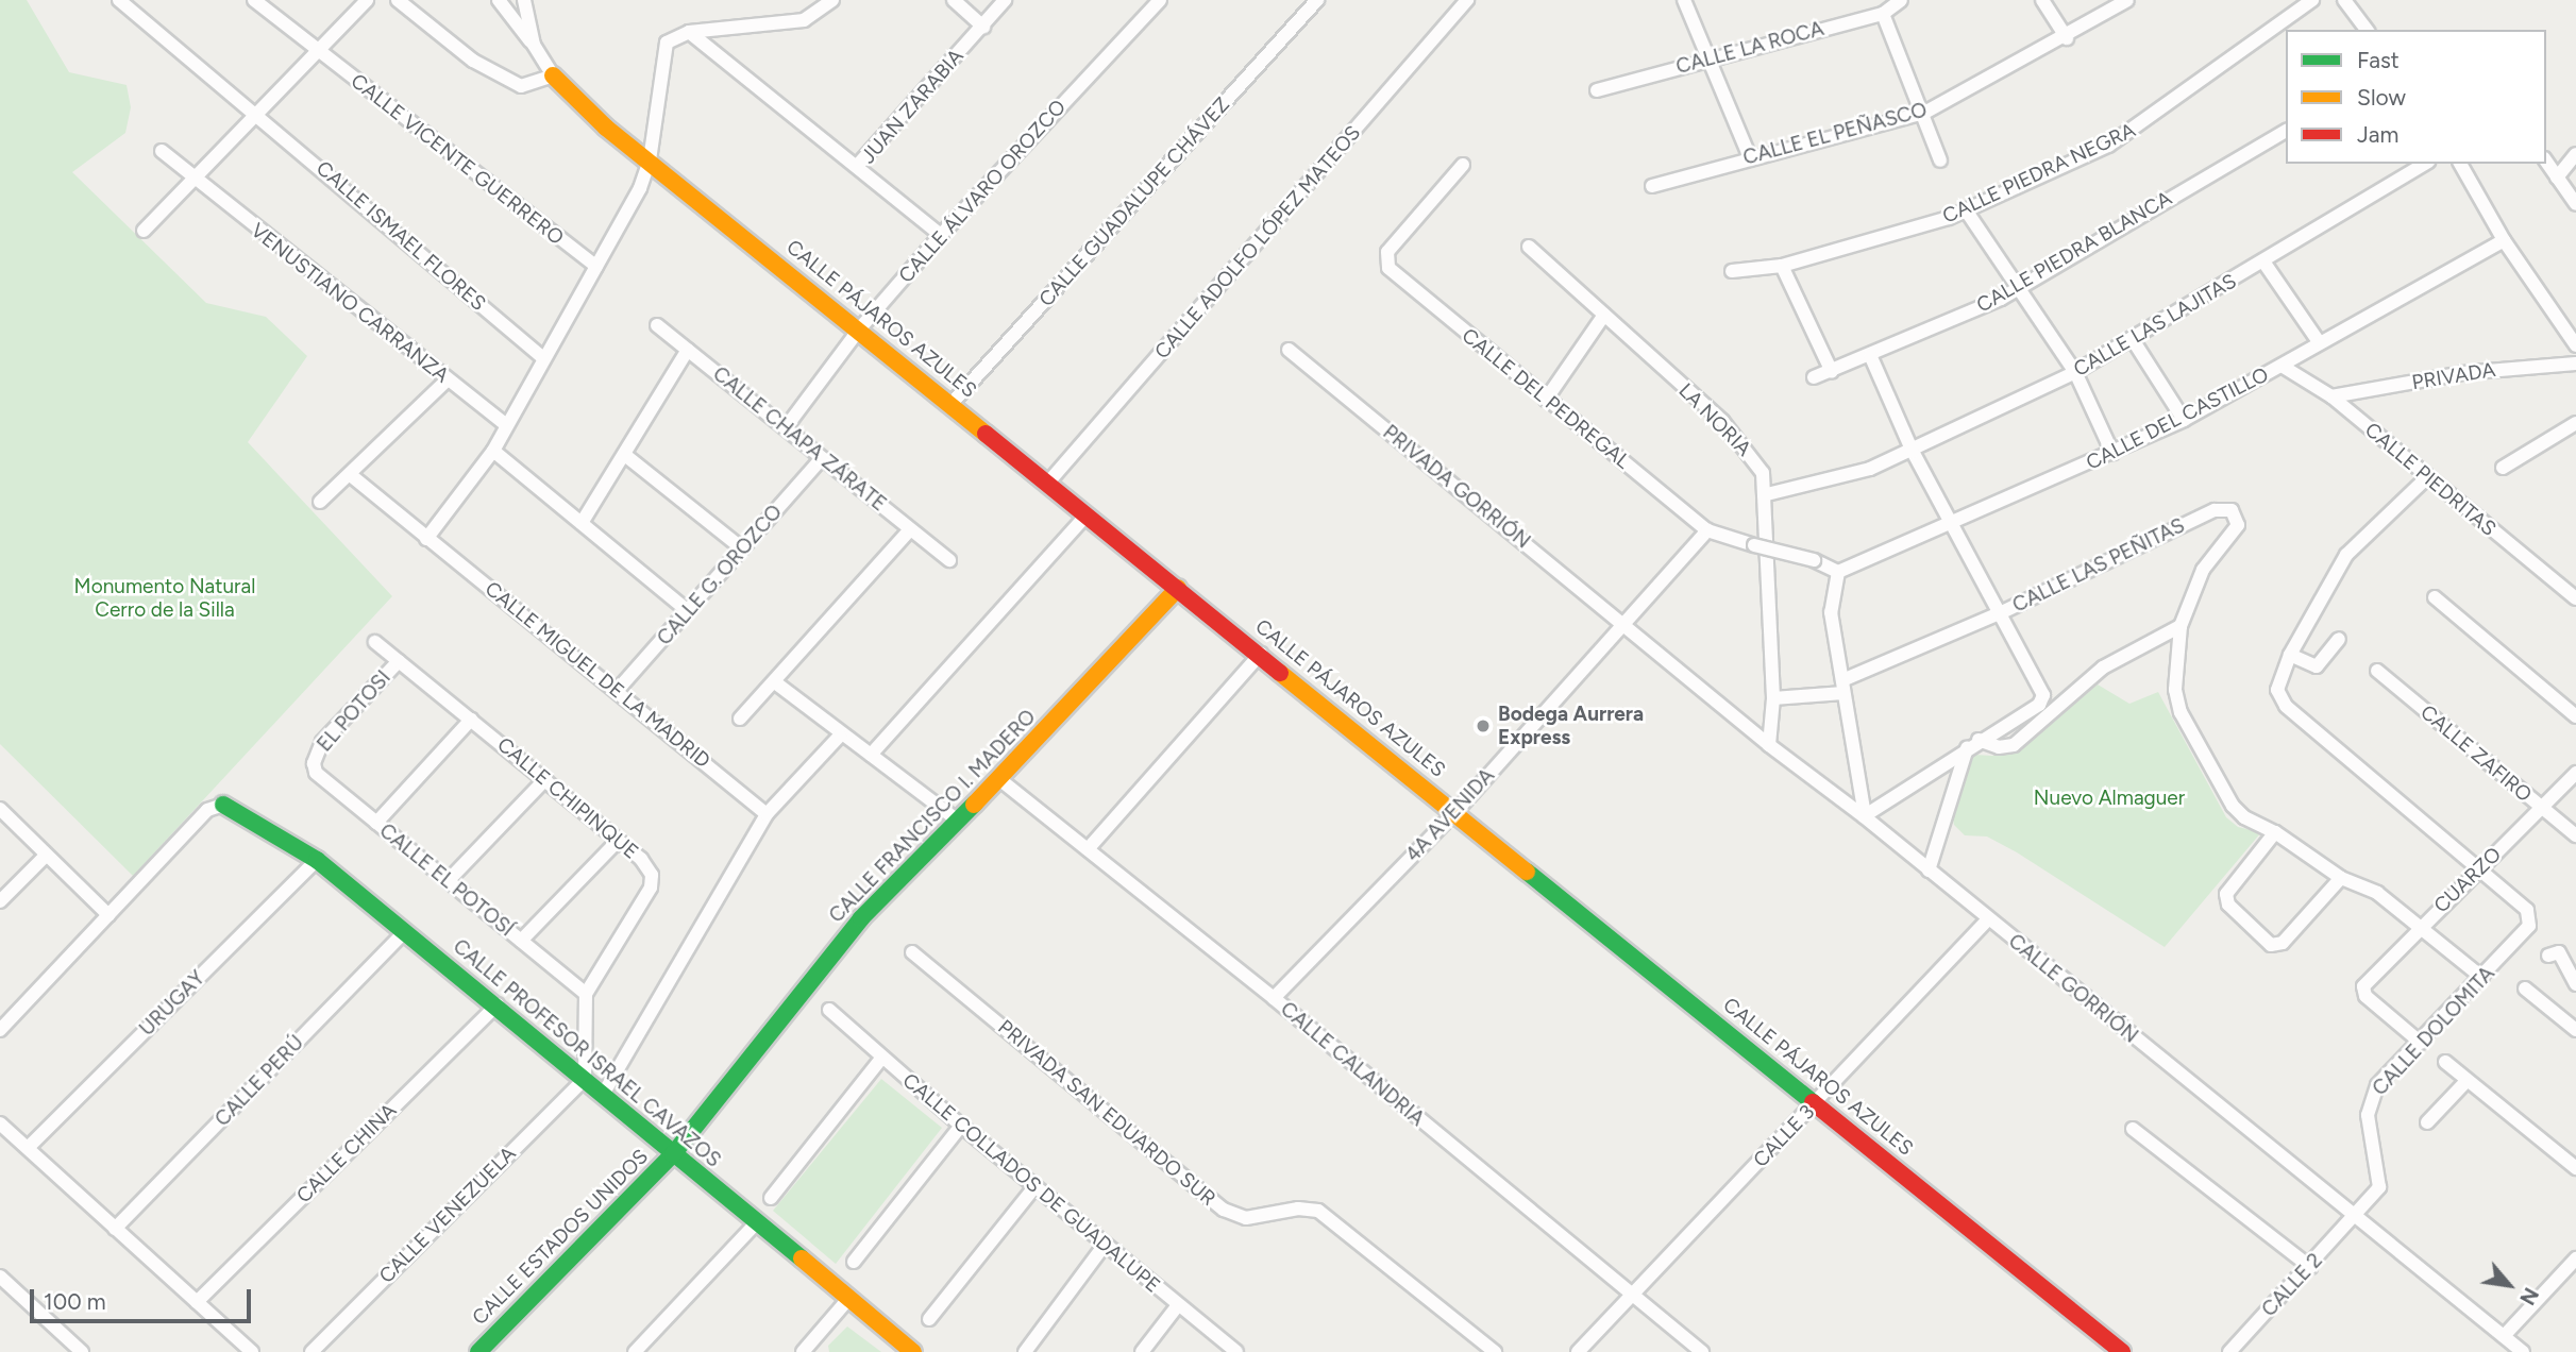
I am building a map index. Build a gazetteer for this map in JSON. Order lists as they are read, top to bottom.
{
  "streets": {
    "street": [
      "CALLE LA ROCA",
      "JUAN ZARABIA",
      "CALLE EL PEÑASCO",
      "CALLE VICENTE GUERRERO",
      "CALLE PIEDRA NEGRA",
      "CALLE ÁLVARO OROZCO",
      "CALLE GUADALUPE CHÁVEZ",
      "CALLE ISMAEL FLORES",
      "CALLE ADOLFO LÓPEZ MATEOS",
      "CALLE PIEDRA BLANCA",
      "VENUSTIANO CARRANZA",
      "CALLE PÁJAROS AZULES",
      "CALLE LAS LAJITAS",
      "PRIVADA",
      "CALLE DEL PEDREGAL",
      "CALLE DEL CASTILLO",
      "LA NORIA",
      "CALLE CHAPA ZÁRATE",
      "CALLE PIEDRITAS",
      "PRIVADA GORRIÓN",
      "CALLE LAS PEÑITAS",
      "CALLE G. OROZCO",
      "CALLE MIGUEL DE LA MADRID",
      "EL POTOSI",
      "CALLE ZAFIRO",
      "CALLE CHIPINQUE",
      "4A AVENIDA",
      "CALLE FRANCISCO I. MADERO",
      "CALLE EL POTOSÍ",
      "CUARZO",
      "CALLE GORRIÓN",
      "URUGAY",
      "CALLE DOLOMITA",
      "CALLE PROFESOR ISRAEL CAVAZOS",
      "CALLE CALANDRIA",
      "CALLE PERÚ",
      "PRIVADA SAN EDUARDO SUR",
      "CALLE 3",
      "CALLE CHINA",
      "CALLE COLLADOS DE GUADALUPE",
      "CALLE VENEZUELA",
      "CALLE ESTADOS UNIDOS",
      "CALLE 2"
    ]
  },
  "crossings": [
    ["JUAN ZARABIA", "CALLE ÁLVARO OROZCO"],
    ["CALLE ÁLVARO OROZCO", "CALLE PÁJAROS AZULES"],
    ["CALLE ÁLVARO OROZCO", "CALLE CHAPA ZÁRATE"],
    ["CALLE GUADALUPE CHÁVEZ", "CALLE PÁJAROS AZULES"],
    ["CALLE ADOLFO LÓPEZ MATEOS", "CALLE PÁJAROS AZULES"],
    ["CALLE PÁJAROS AZULES", "4A AVENIDA"],
    ["CALLE PÁJAROS AZULES", "CALLE FRANCISCO I. MADERO"],
    ["CALLE PÁJAROS AZULES", "CALLE 3"],
    ["CALLE LAS LAJITAS", "LA NORIA"],
    ["PRIVADA", "CALLE PIEDRITAS"],
    ["CALLE DEL PEDREGAL", "4A AVENIDA"],
    ["CALLE DEL CASTILLO", "CALLE PIEDRITAS"],
    ["LA NORIA", "CALLE LAS PEÑITAS"],
    ["CALLE CHAPA ZÁRATE", "CALLE G. OROZCO"],
    ["PRIVADA GORRIÓN", "4A AVENIDA"],
    ["PRIVADA GORRIÓN", "CALLE GORRIÓN"],
    ["CALLE G. OROZCO", "CALLE MIGUEL DE LA MADRID"],
    ["EL POTOSI", "CALLE CHIPINQUE"],
    ["EL POTOSI", "CALLE EL POTOSÍ"],
    ["CALLE ZAFIRO", "CUARZO"],
    ["CALLE CHIPINQUE", "CALLE EL POTOSÍ"],
    ["4A AVENIDA", "CALLE GORRIÓN"],
    ["4A AVENIDA", "CALLE CALANDRIA"],
    ["CALLE FRANCISCO I. MADERO", "CALLE PROFESOR ISRAEL CAVAZOS"],
    ["CALLE FRANCISCO I. MADERO", "CALLE CALANDRIA"],
    ["CALLE FRANCISCO I. MADERO", "CALLE ESTADOS UNIDOS"],
    ["CUARZO", "CALLE DOLOMITA"],
    ["CALLE GORRIÓN", "CALLE DOLOMITA"],
    ["CALLE GORRIÓN", "CALLE 3"],
    ["CALLE GORRIÓN", "CALLE 2"],
    ["URUGAY", "CALLE PROFESOR ISRAEL CAVAZOS"],
    ["CALLE DOLOMITA", "CALLE 2"],
    ["CALLE PROFESOR ISRAEL CAVAZOS", "CALLE PERÚ"],
    ["CALLE PROFESOR ISRAEL CAVAZOS", "CALLE CHINA"],
    ["CALLE PROFESOR ISRAEL CAVAZOS", "CALLE VENEZUELA"],
    ["CALLE PROFESOR ISRAEL CAVAZOS", "CALLE ESTADOS UNIDOS"],
    ["CALLE CALANDRIA", "CALLE 3"]
  ],
  "parks": ["Monumento Natural Cerro de la Silla", "Nuevo Almaguer"],
  "places": ["Bodega Aurrera Express"],
  "legend": ["Fast", "Slow", "Jam"],
  "scale_bar": "100 m",
  "north": "bottom right"
}
